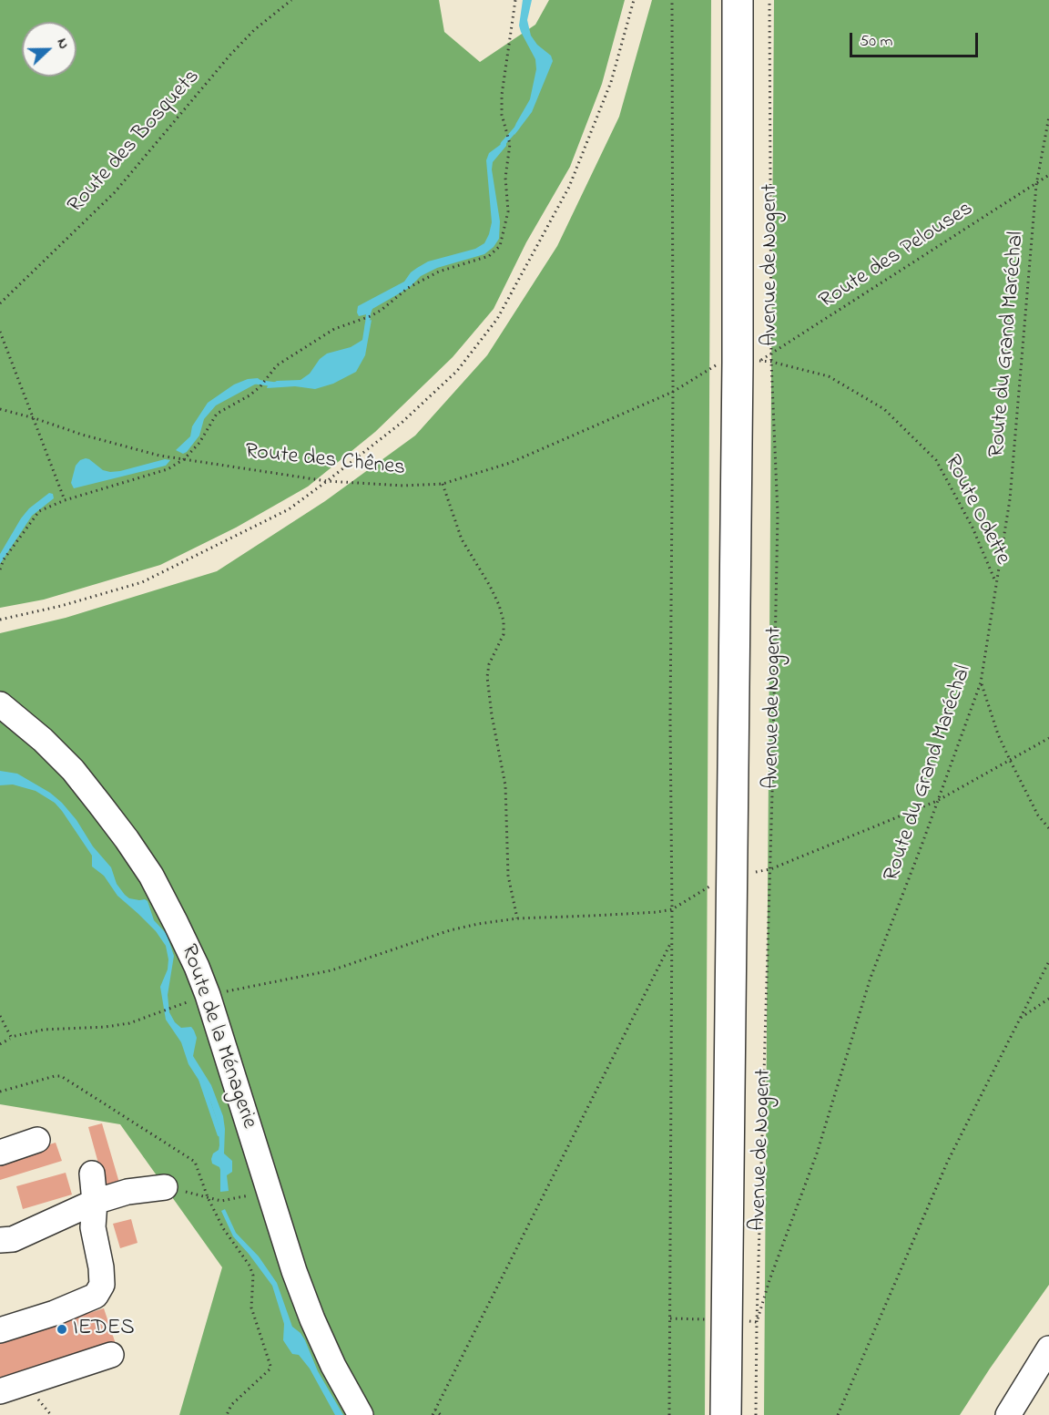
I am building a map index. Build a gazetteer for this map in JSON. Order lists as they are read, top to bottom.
{
  "streets": {
    "main road": ["Avenue de Nogent"],
    "street": ["Route de la Ménagerie"],
    "path": [
      "Route des Bosquets",
      "Route des Pelouses",
      "Route du Grand Maréchal",
      "Route des Chênes",
      "Route Odette"
    ]
  },
  "crossings": [
    ["Route des Pelouses", "Avenue de Nogent"],
    ["Route des Pelouses", "Route du Grand Maréchal"],
    ["Route des Pelouses", "Route des Chênes"],
    ["Route des Pelouses", "Route Odette"],
    ["Avenue de Nogent", "Route du Grand Maréchal"],
    ["Avenue de Nogent", "Route des Chênes"],
    ["Avenue de Nogent", "Route Odette"],
    ["Route du Grand Maréchal", "Route Odette"],
    ["Route des Chênes", "Route Odette"]
  ],
  "places": ["IEDES"],
  "scale_bar": "50 m",
  "north": "right"
}
